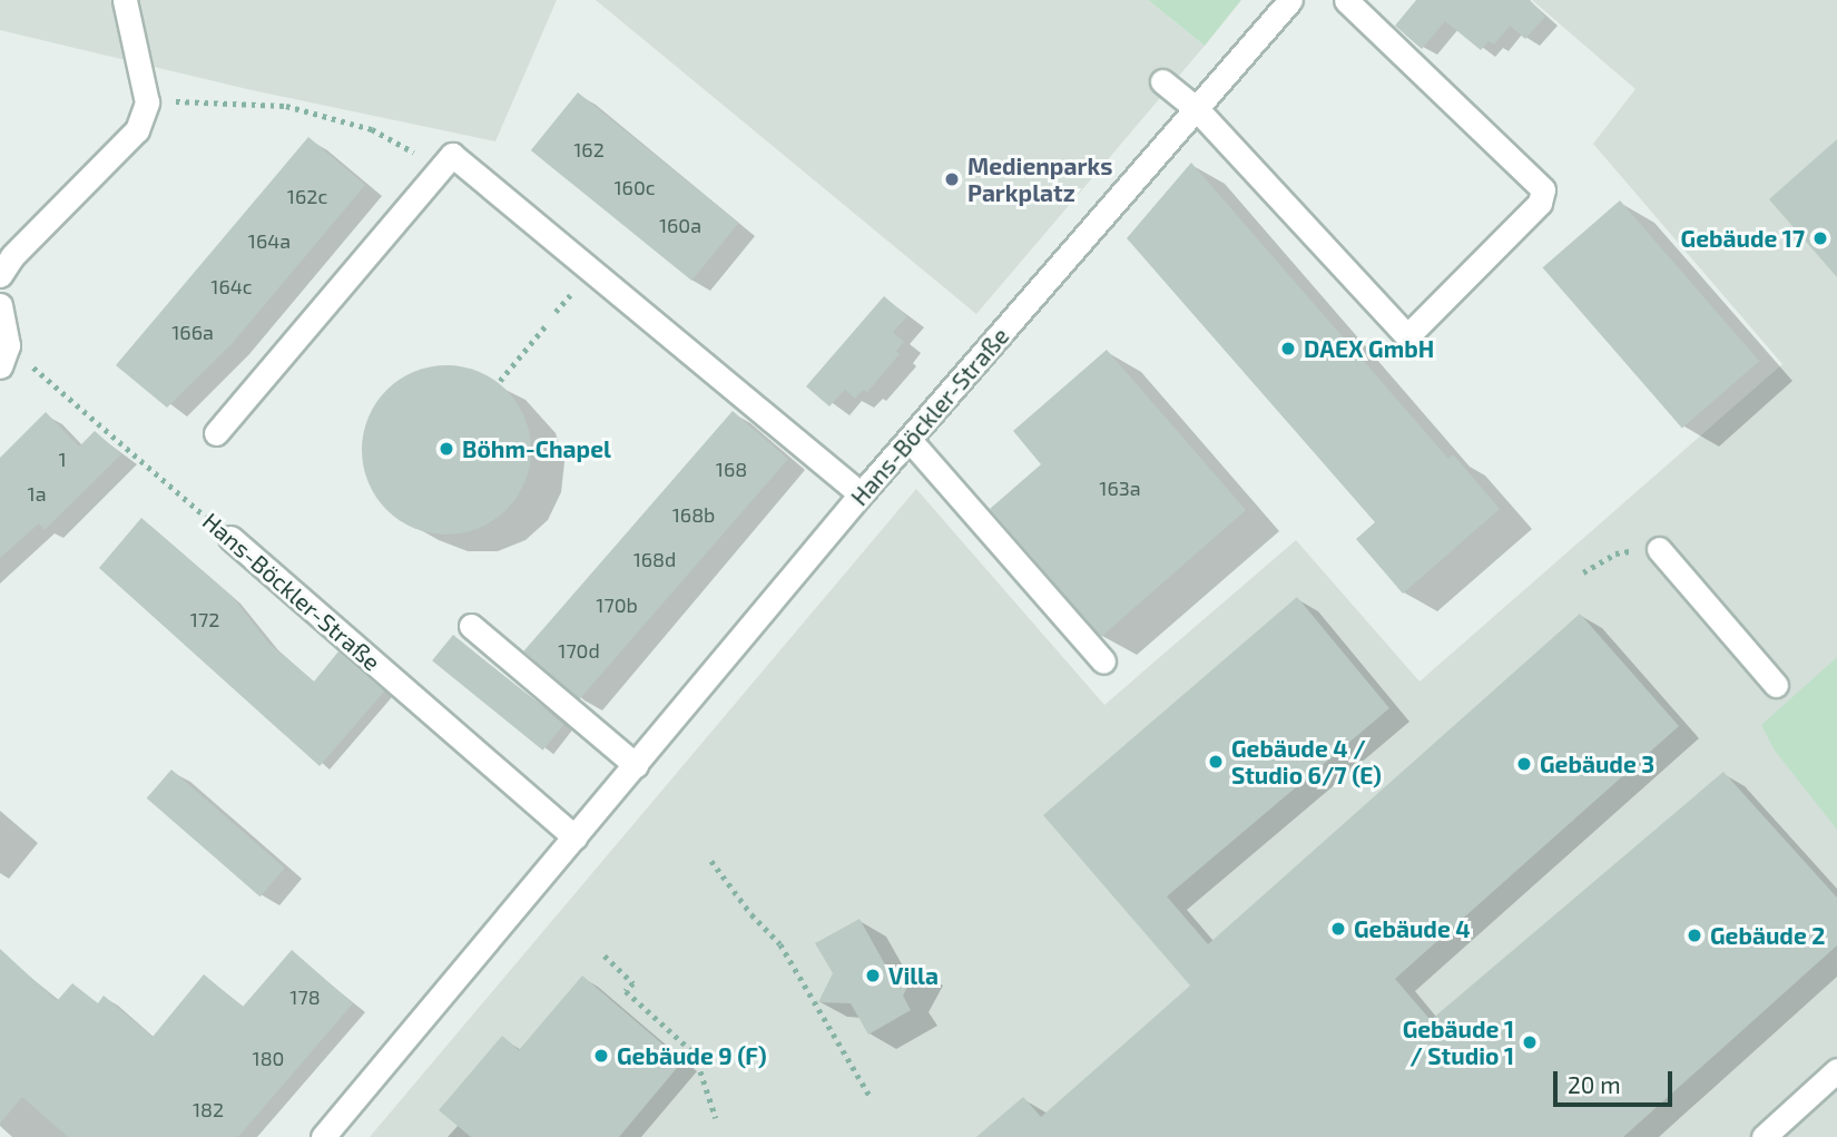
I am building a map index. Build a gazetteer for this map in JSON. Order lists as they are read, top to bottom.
{
  "streets": {
    "street": ["Hans-Böckler-Straße"]
  },
  "places": [
    "Medienparks Parkplatz",
    "Gebäude 17",
    "DAEX GmbH",
    "Böhm-Chapel",
    "Gebäude 4 / Studio 6/7 (E)",
    "Gebäude 3",
    "Gebäude 4",
    "Gebäude 2",
    "Villa",
    "Gebäude 1 / Studio 1",
    "Gebäude 9 (F)"
  ],
  "house_numbers": [
    "162",
    "160c",
    "162c",
    "160a",
    "164a",
    "164c",
    "166a",
    "1",
    "168",
    "163a",
    "1a",
    "168b",
    "168d",
    "170b",
    "172",
    "170d",
    "178",
    "180",
    "182"
  ],
  "scale_bar": "20 m"
}
